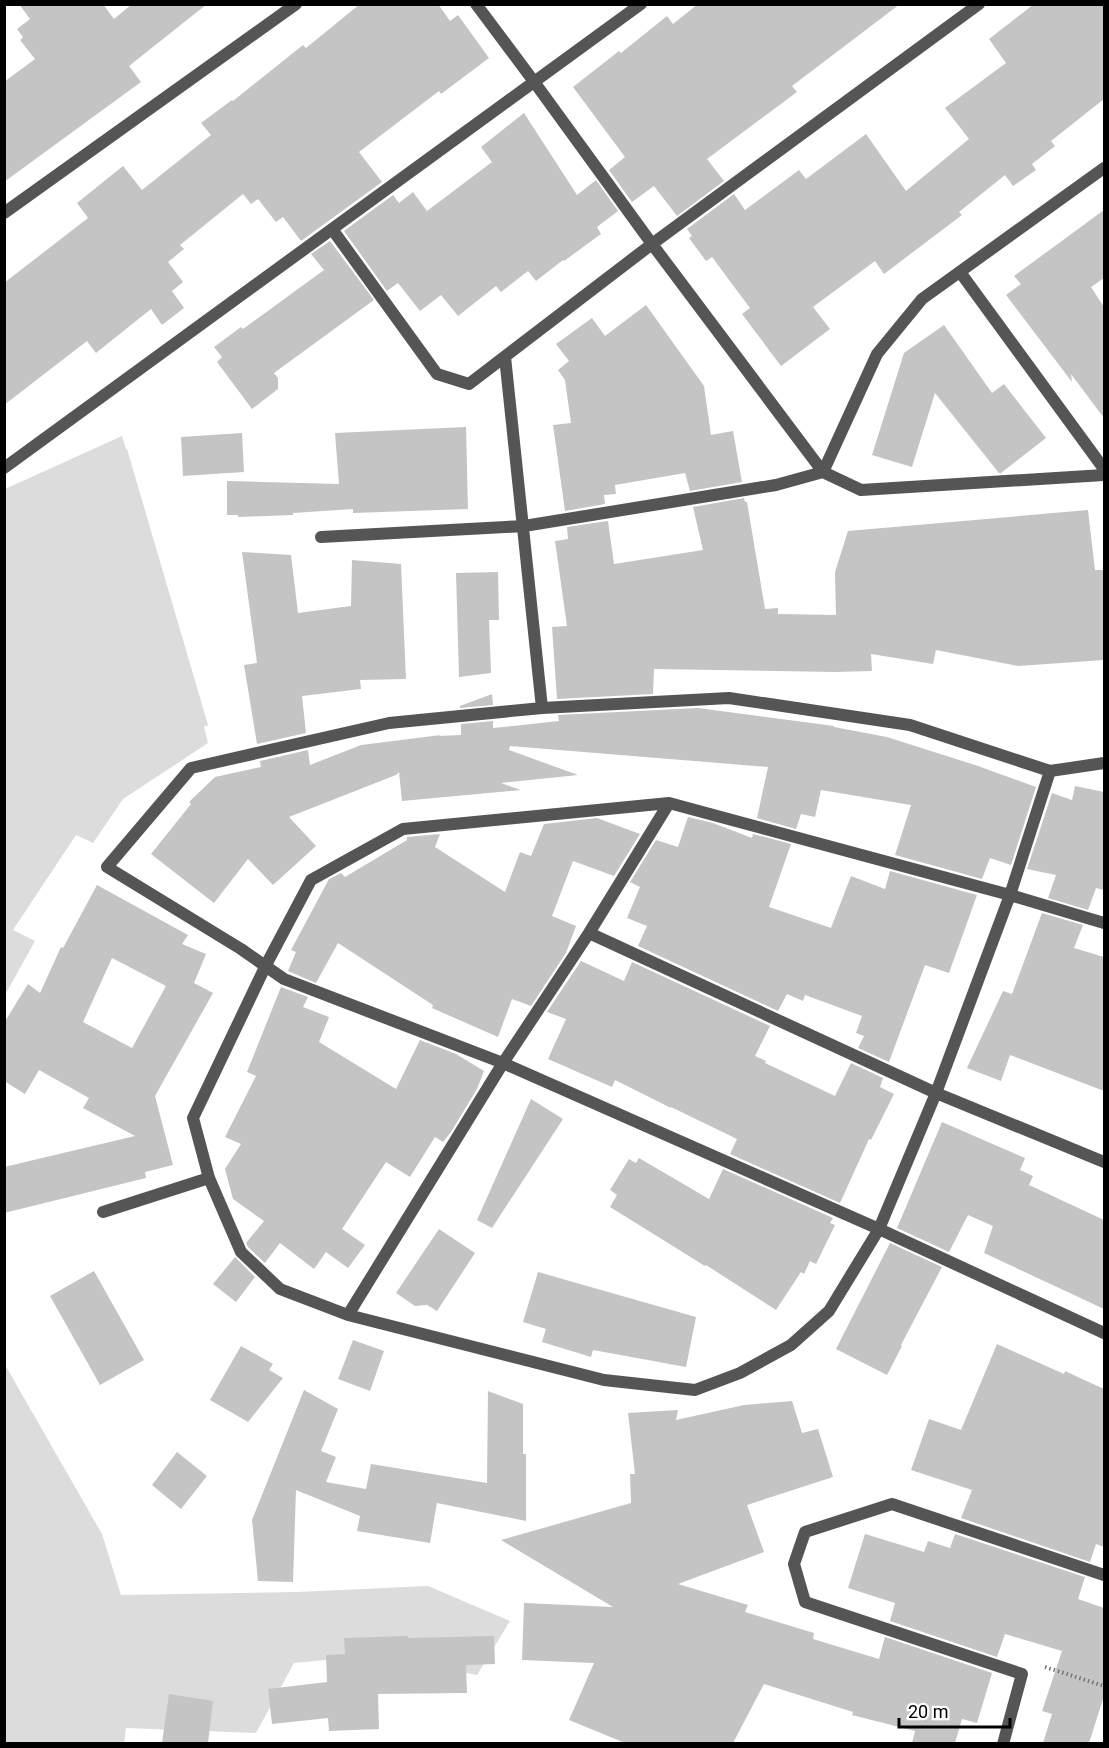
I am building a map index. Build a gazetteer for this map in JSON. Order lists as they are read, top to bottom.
{
  "scale_bar": "20 m"
}
